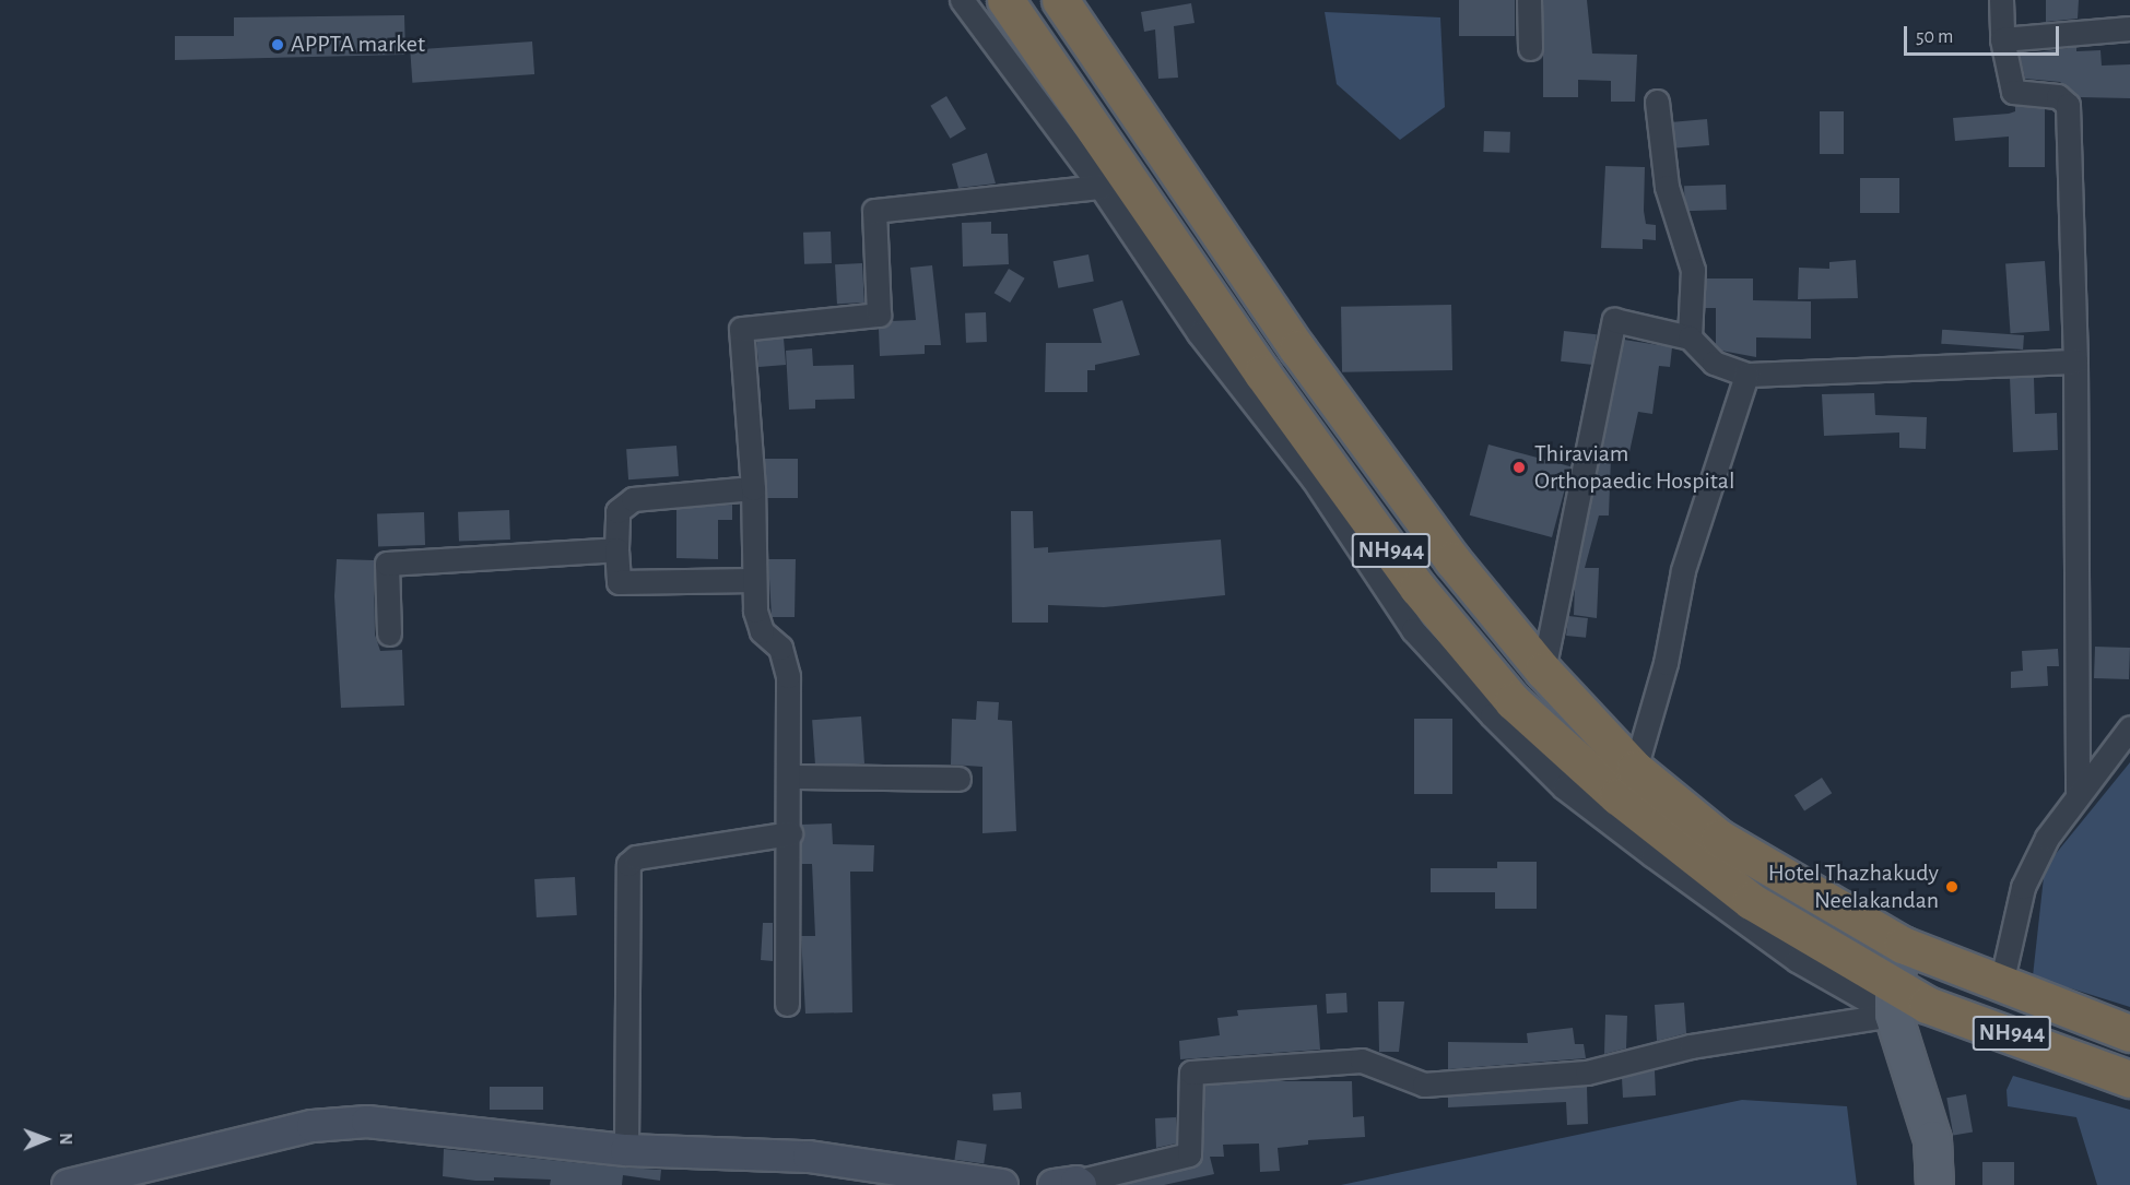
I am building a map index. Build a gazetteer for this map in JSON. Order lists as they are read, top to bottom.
{
  "streets": {
    "highway": ["NH944"]
  },
  "places": ["APPTA market", "Thiraviam Orthopaedic Hospital", "Hotel Thazhakudy Neelakandan"],
  "scale_bar": "50 m",
  "north": "right"
}
